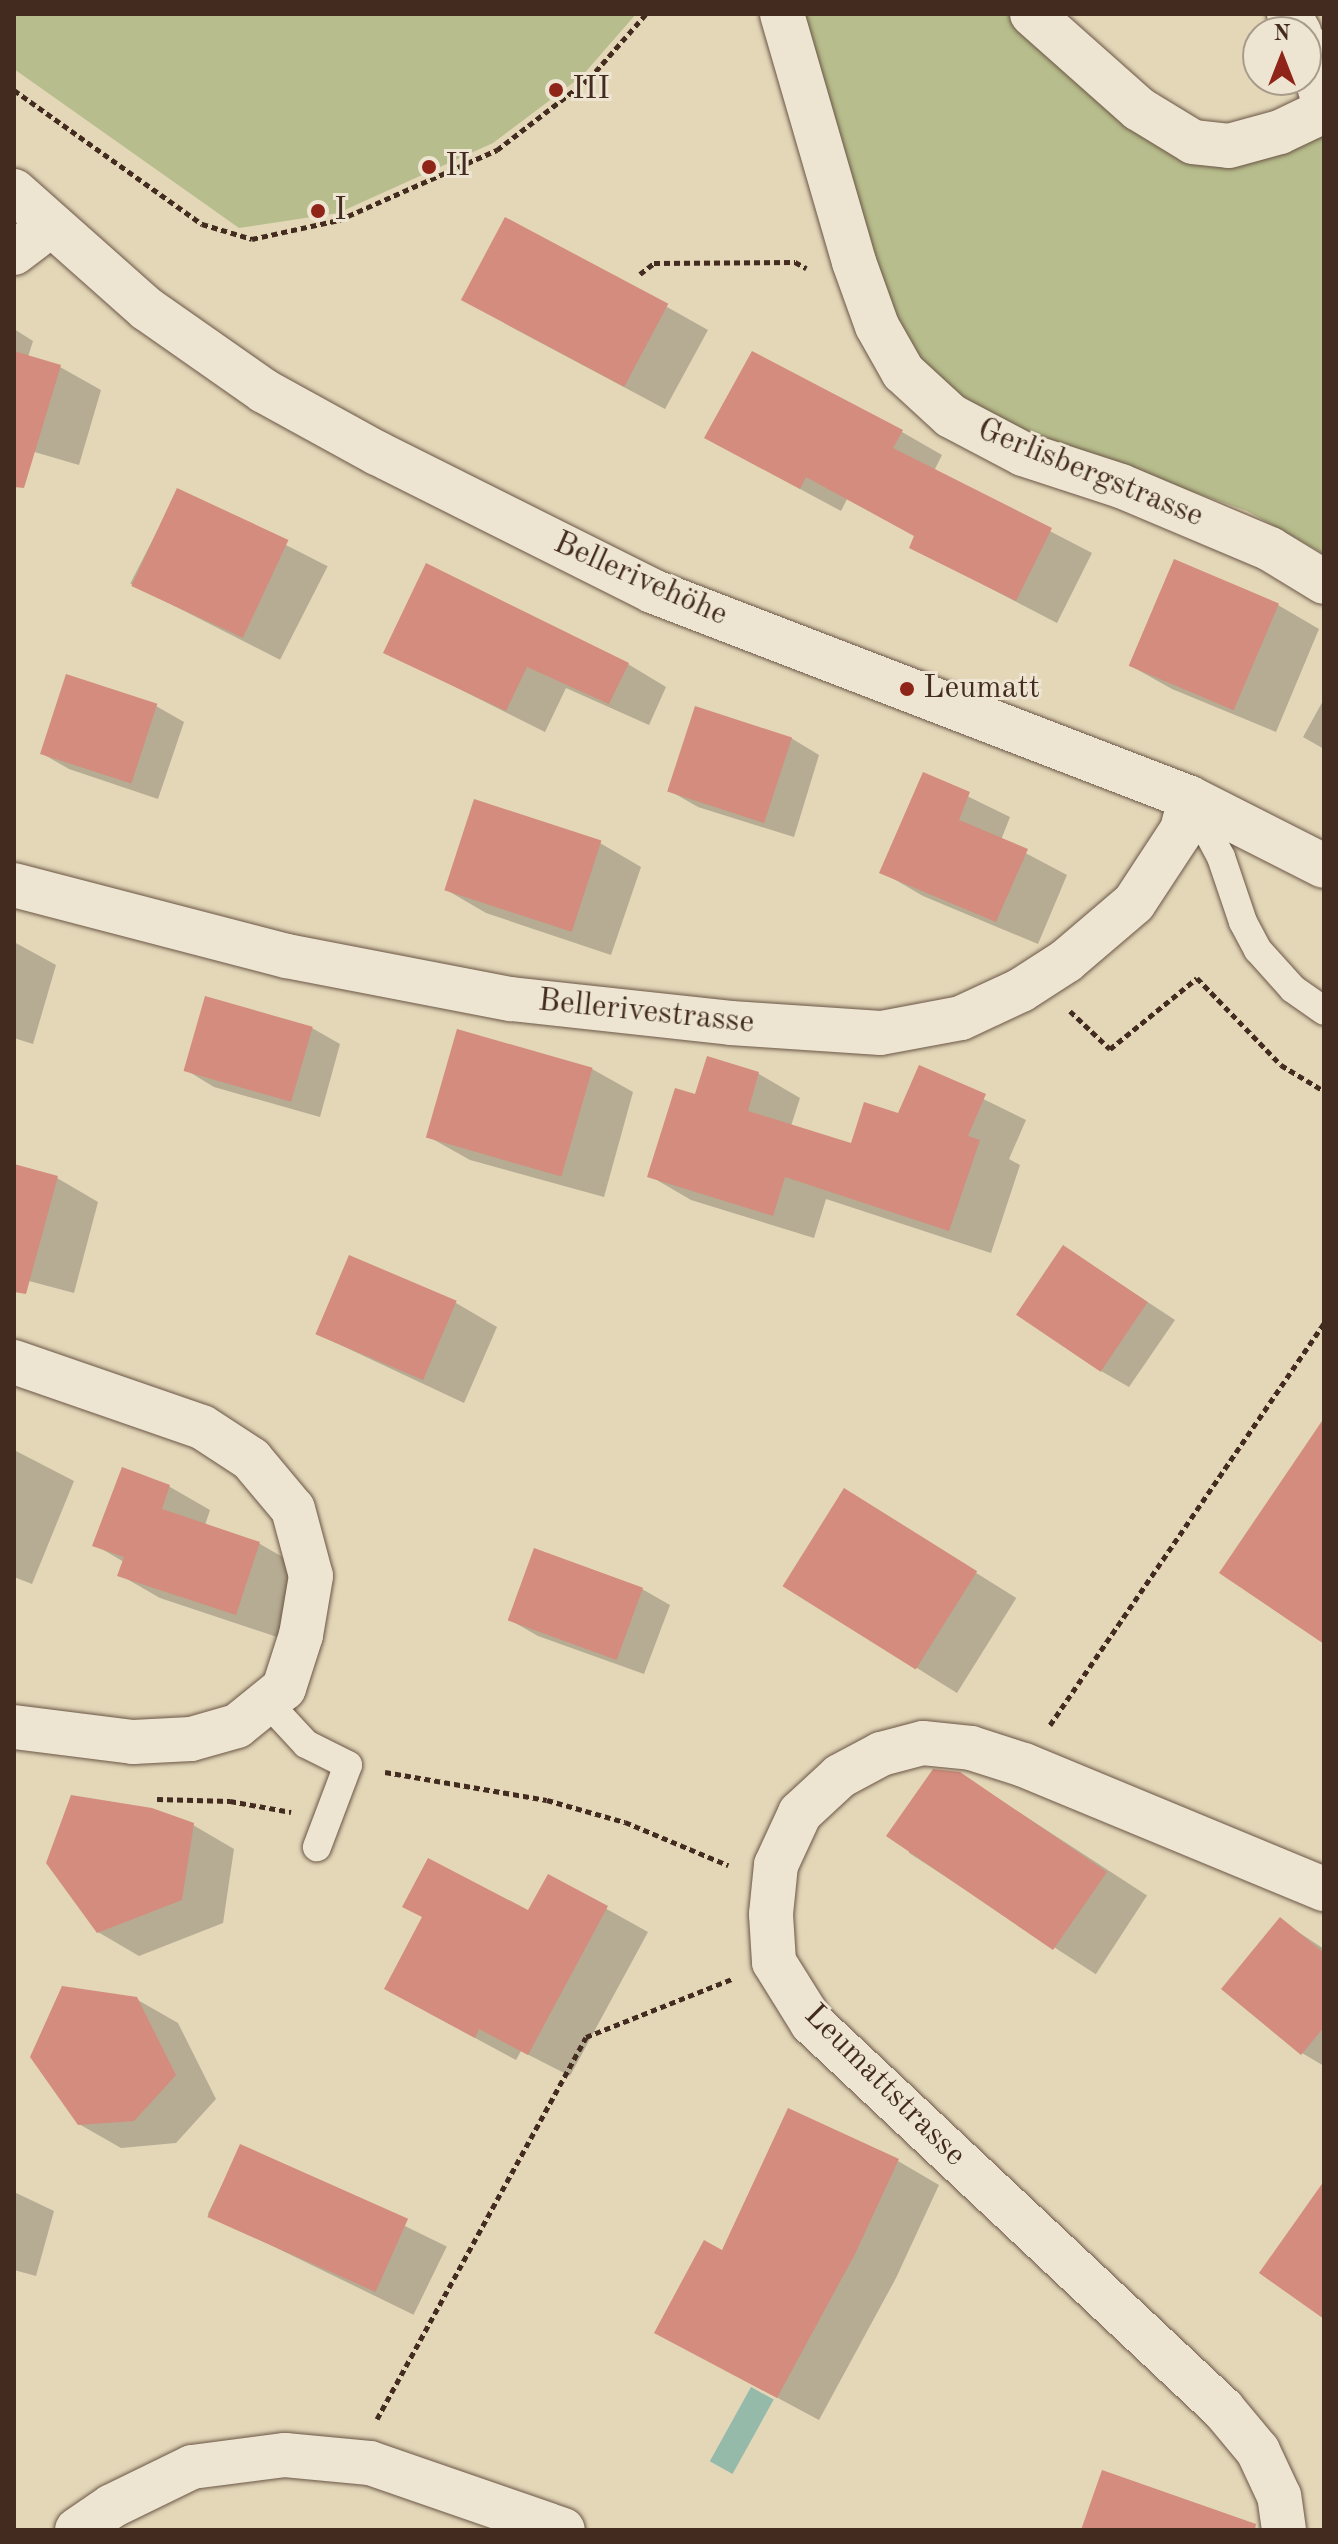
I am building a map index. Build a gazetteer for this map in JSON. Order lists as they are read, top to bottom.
{
  "streets": {
    "street": [
      "Gerlisbergstrasse",
      "Bellerivehöhe",
      "Bellerivestrasse",
      "Leumattstrasse"
    ]
  },
  "crossings": [
    ["Bellerivehöhe", "Bellerivestrasse"]
  ],
  "places": [
    "III",
    "II",
    "I",
    "Leumatt"
  ],
  "north": "top"
}
